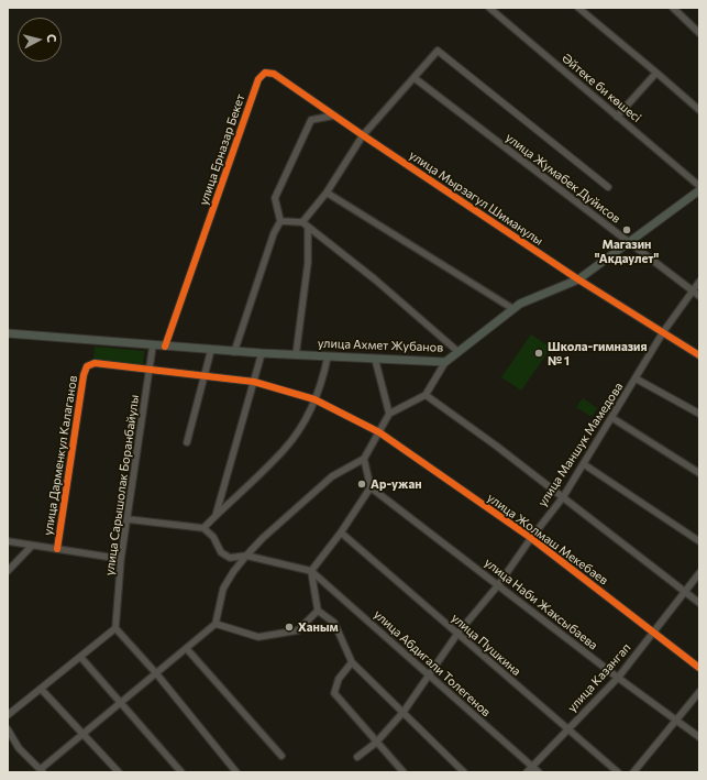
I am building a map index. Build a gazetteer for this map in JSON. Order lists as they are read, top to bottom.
{
  "streets": {
    "main road": ["улица Ахмет Жубанов"],
    "street": [
      "Әйтеке би көшесі",
      "улица Ерназар Бекет",
      "улица Жумабек Дуйисов",
      "улица Мырзагул Шиманулы",
      "улица Маншук Мамедова",
      "улица Дарменкул Калаганов",
      "улица Сарышолак Боранбайулы",
      "улица Жолмаш Мекебаев",
      "улица Наби Жаксыбаева",
      "улица Пушкина",
      "улица Абдигали Толегенов",
      "улица Казангап"
    ]
  },
  "crossings": [
    ["улица Ерназар Бекет", "улица Мырзагул Шиманулы"],
    ["улица Ерназар Бекет", "улица Ахмет Жубанов"],
    ["улица Жумабек Дуйисов", "улица Ахмет Жубанов"],
    ["улица Жумабек Дуйисов", "улица Маншук Мамедова"],
    ["улица Мырзагул Шиманулы", "улица Ахмет Жубанов"],
    ["улица Мырзагул Шиманулы", "улица Маншук Мамедова"],
    ["улица Ахмет Жубанов", "улица Сарышолак Боранбайулы"],
    ["улица Маншук Мамедова", "улица Жолмаш Мекебаев"],
    ["улица Маншук Мамедова", "улица Наби Жаксыбаева"],
    ["улица Маншук Мамедова", "улица Пушкина"],
    ["улица Маншук Мамедова", "улица Абдигали Толегенов"],
    ["улица Дарменкул Калаганов", "улица Жолмаш Мекебаев"],
    ["улица Сарышолак Боранбайулы", "улица Жолмаш Мекебаев"],
    ["улица Жолмаш Мекебаев", "улица Казангап"],
    ["улица Наби Жаксыбаева", "улица Казангап"],
    ["улица Пушкина", "улица Казангап"],
    ["улица Абдигали Толегенов", "улица Казангап"]
  ],
  "places": [
    "Магазин \"Акдаулет\"",
    "Школа-гимназия № 1",
    "Ар-ужан",
    "Ханым"
  ],
  "north": "right"
}
